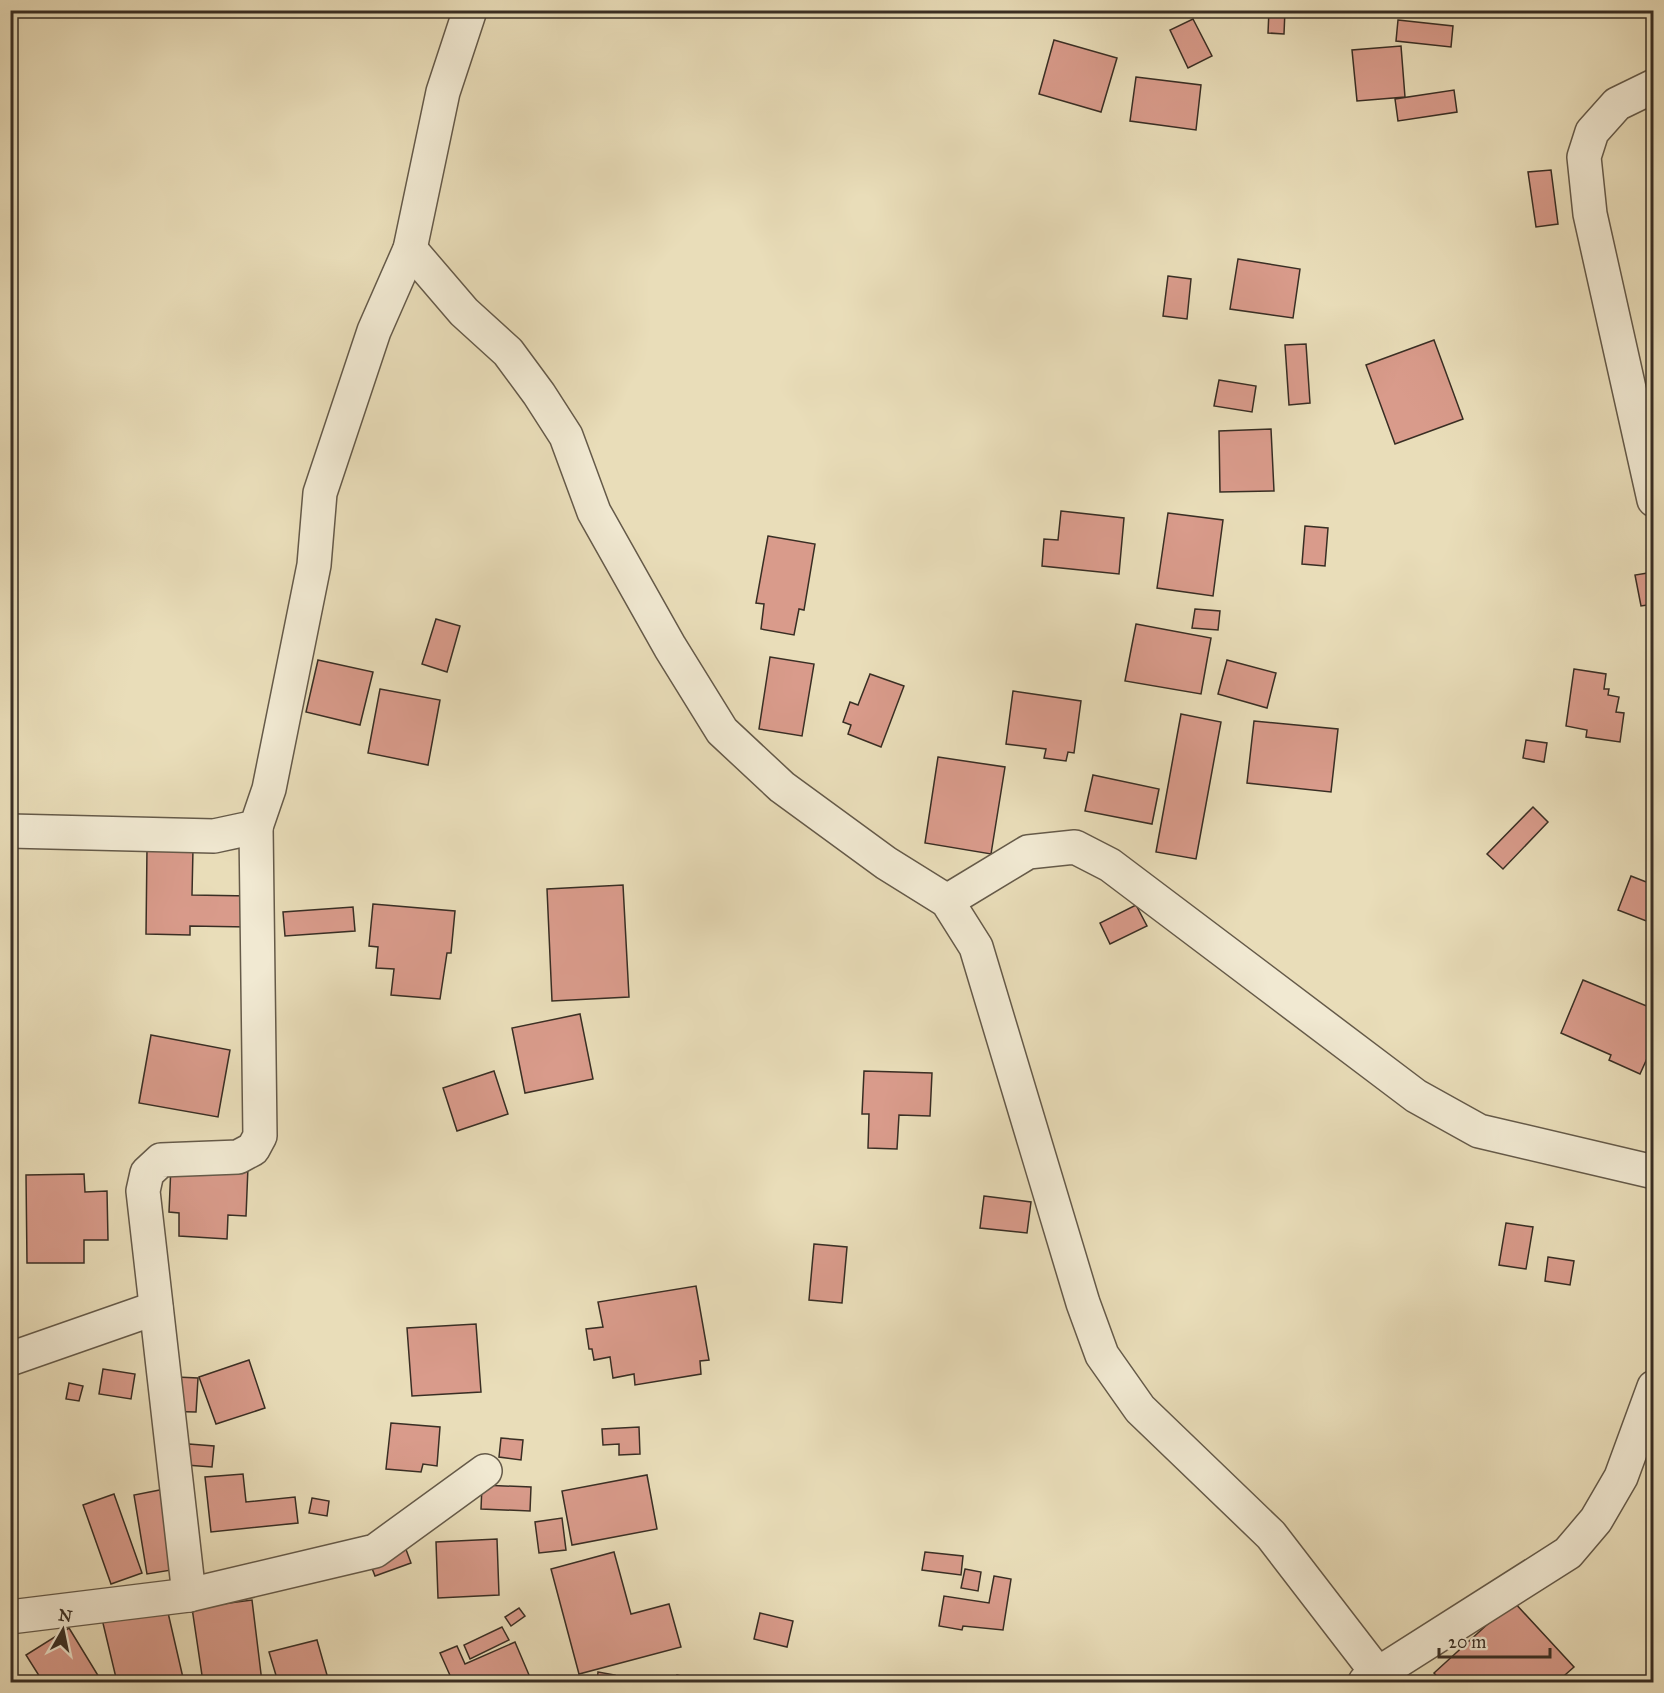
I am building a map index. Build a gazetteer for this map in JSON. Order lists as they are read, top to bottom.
{
  "scale_bar": "20 m",
  "north": "top"
}
